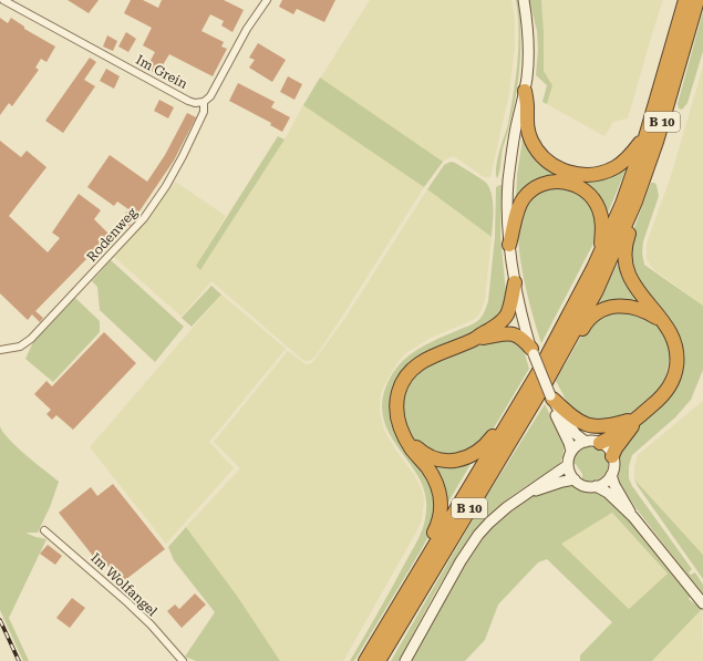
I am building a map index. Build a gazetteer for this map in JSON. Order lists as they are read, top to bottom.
{
  "streets": {
    "highway": ["B 10"],
    "street": ["Im Grein", "Rodenweg", "Im Wolfangel"]
  },
  "crossings": [
    ["Im Grein", "Rodenweg"]
  ]
}
